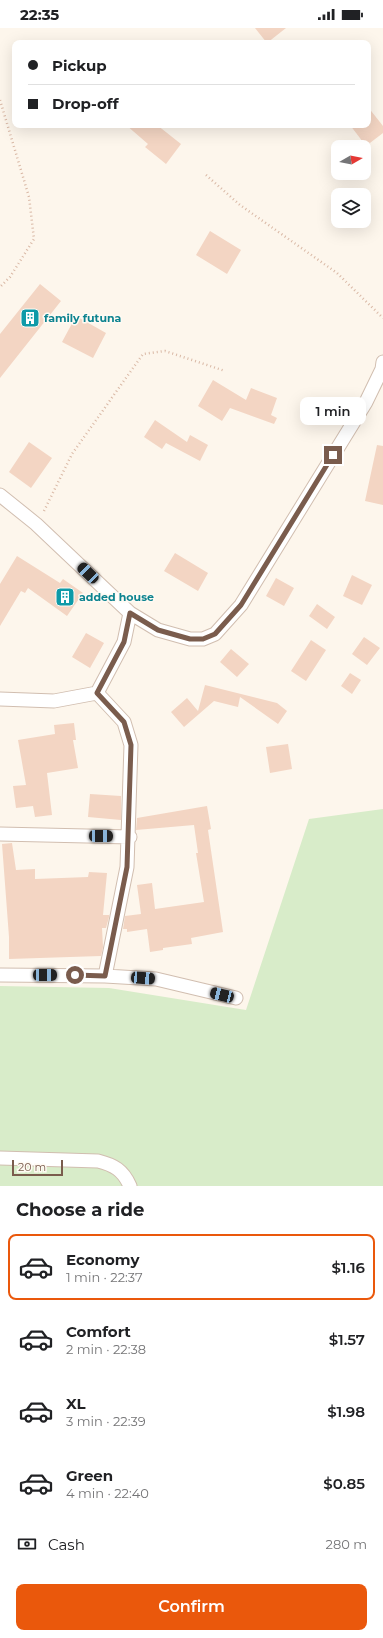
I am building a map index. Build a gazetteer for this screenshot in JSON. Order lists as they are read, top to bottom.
{
  "places": {
    "building": ["family futuna", "added house"]
  },
  "scale_bar": "20 m",
  "north": "right",
  "page": {
    "status": "22:35",
    "banner": ["Pickup", "Drop-off"],
    "bubble": "1 min",
    "scale": "20 m",
    "heading": "Choose a ride",
    "list": [
      {
        "name": "Economy",
        "note": "1 min · 22:37",
        "value": "$1.16"
      },
      {
        "name": "Comfort",
        "note": "2 min · 22:38",
        "value": "$1.57"
      },
      {
        "name": "XL",
        "note": "3 min · 22:39",
        "value": "$1.98"
      },
      {
        "name": "Green",
        "note": "4 min · 22:40",
        "value": "$0.85"
      }
    ],
    "pay": ["Cash", "280 m"],
    "buttons": "Confirm"
  }
}
